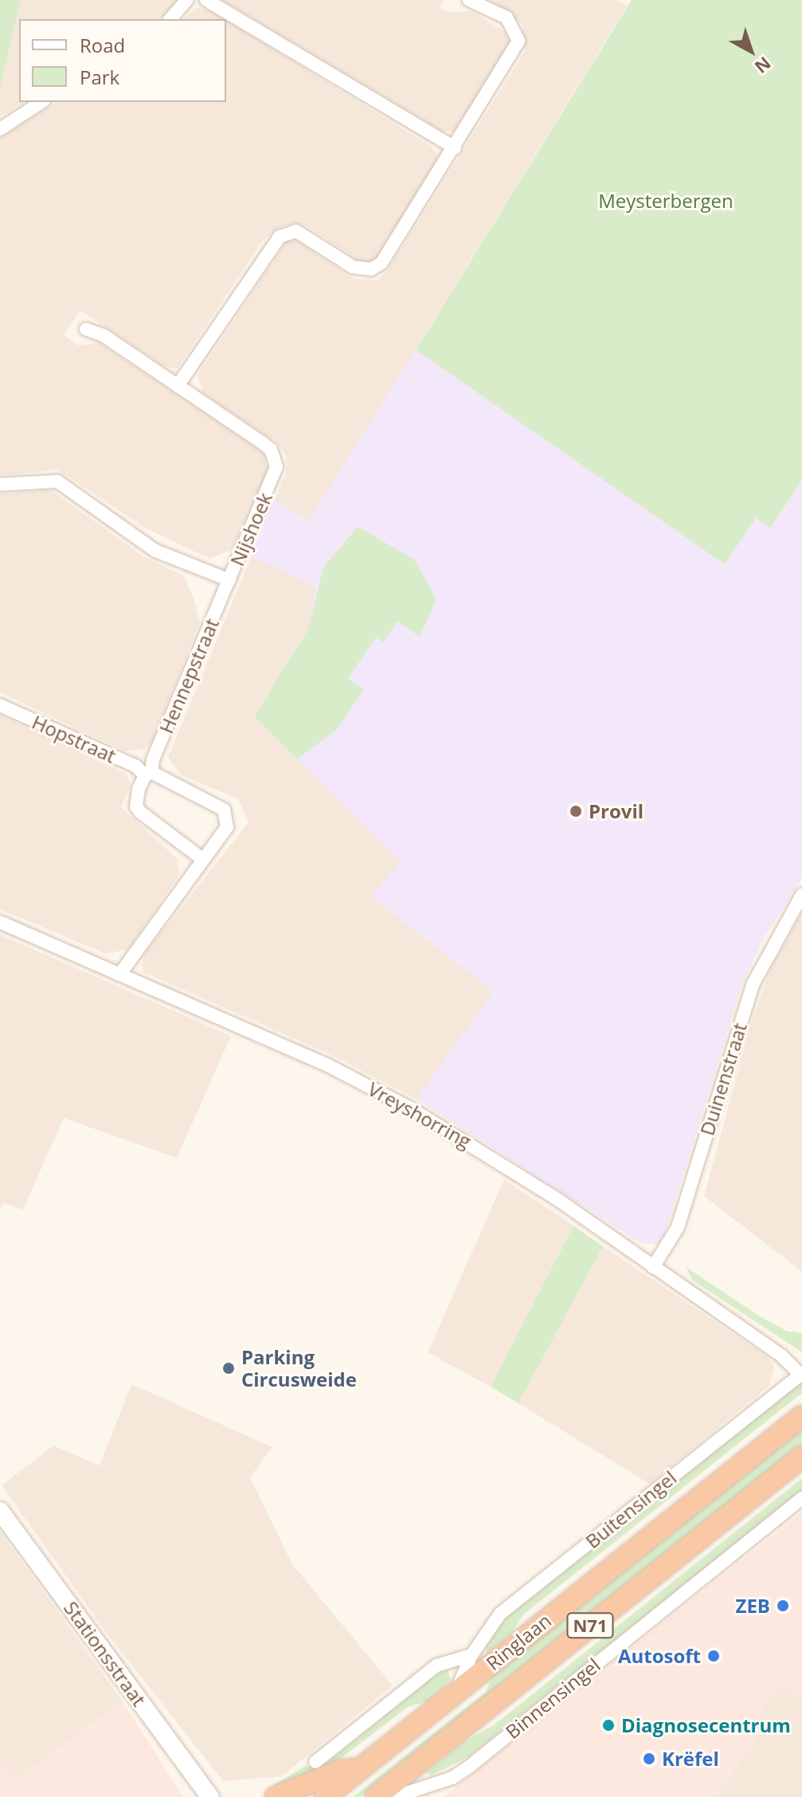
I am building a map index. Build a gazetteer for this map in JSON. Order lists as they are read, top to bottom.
{
  "streets": {
    "highway": ["N71", "Ringlaan"],
    "main road": ["Stationsstraat"],
    "street": [
      "Nijshoek",
      "Hennepstraat",
      "Hopstraat",
      "Duinenstraat",
      "Vreyshorring",
      "Buitensingel",
      "Binnensingel"
    ]
  },
  "crossings": [
    ["Nijshoek", "Hennepstraat"],
    ["Hennepstraat", "Hopstraat"],
    ["Duinenstraat", "Vreyshorring"],
    ["Vreyshorring", "Buitensingel"],
    ["Buitensingel", "Ringlaan"],
    ["Ringlaan", "Binnensingel"]
  ],
  "parks": ["Meysterbergen"],
  "places": [
    "Provil",
    "Parking Circusweide",
    "ZEB",
    "Autosoft",
    "Diagnosecentrum",
    "Krëfel"
  ],
  "legend": ["Road", "Park"],
  "north": "bottom right"
}
